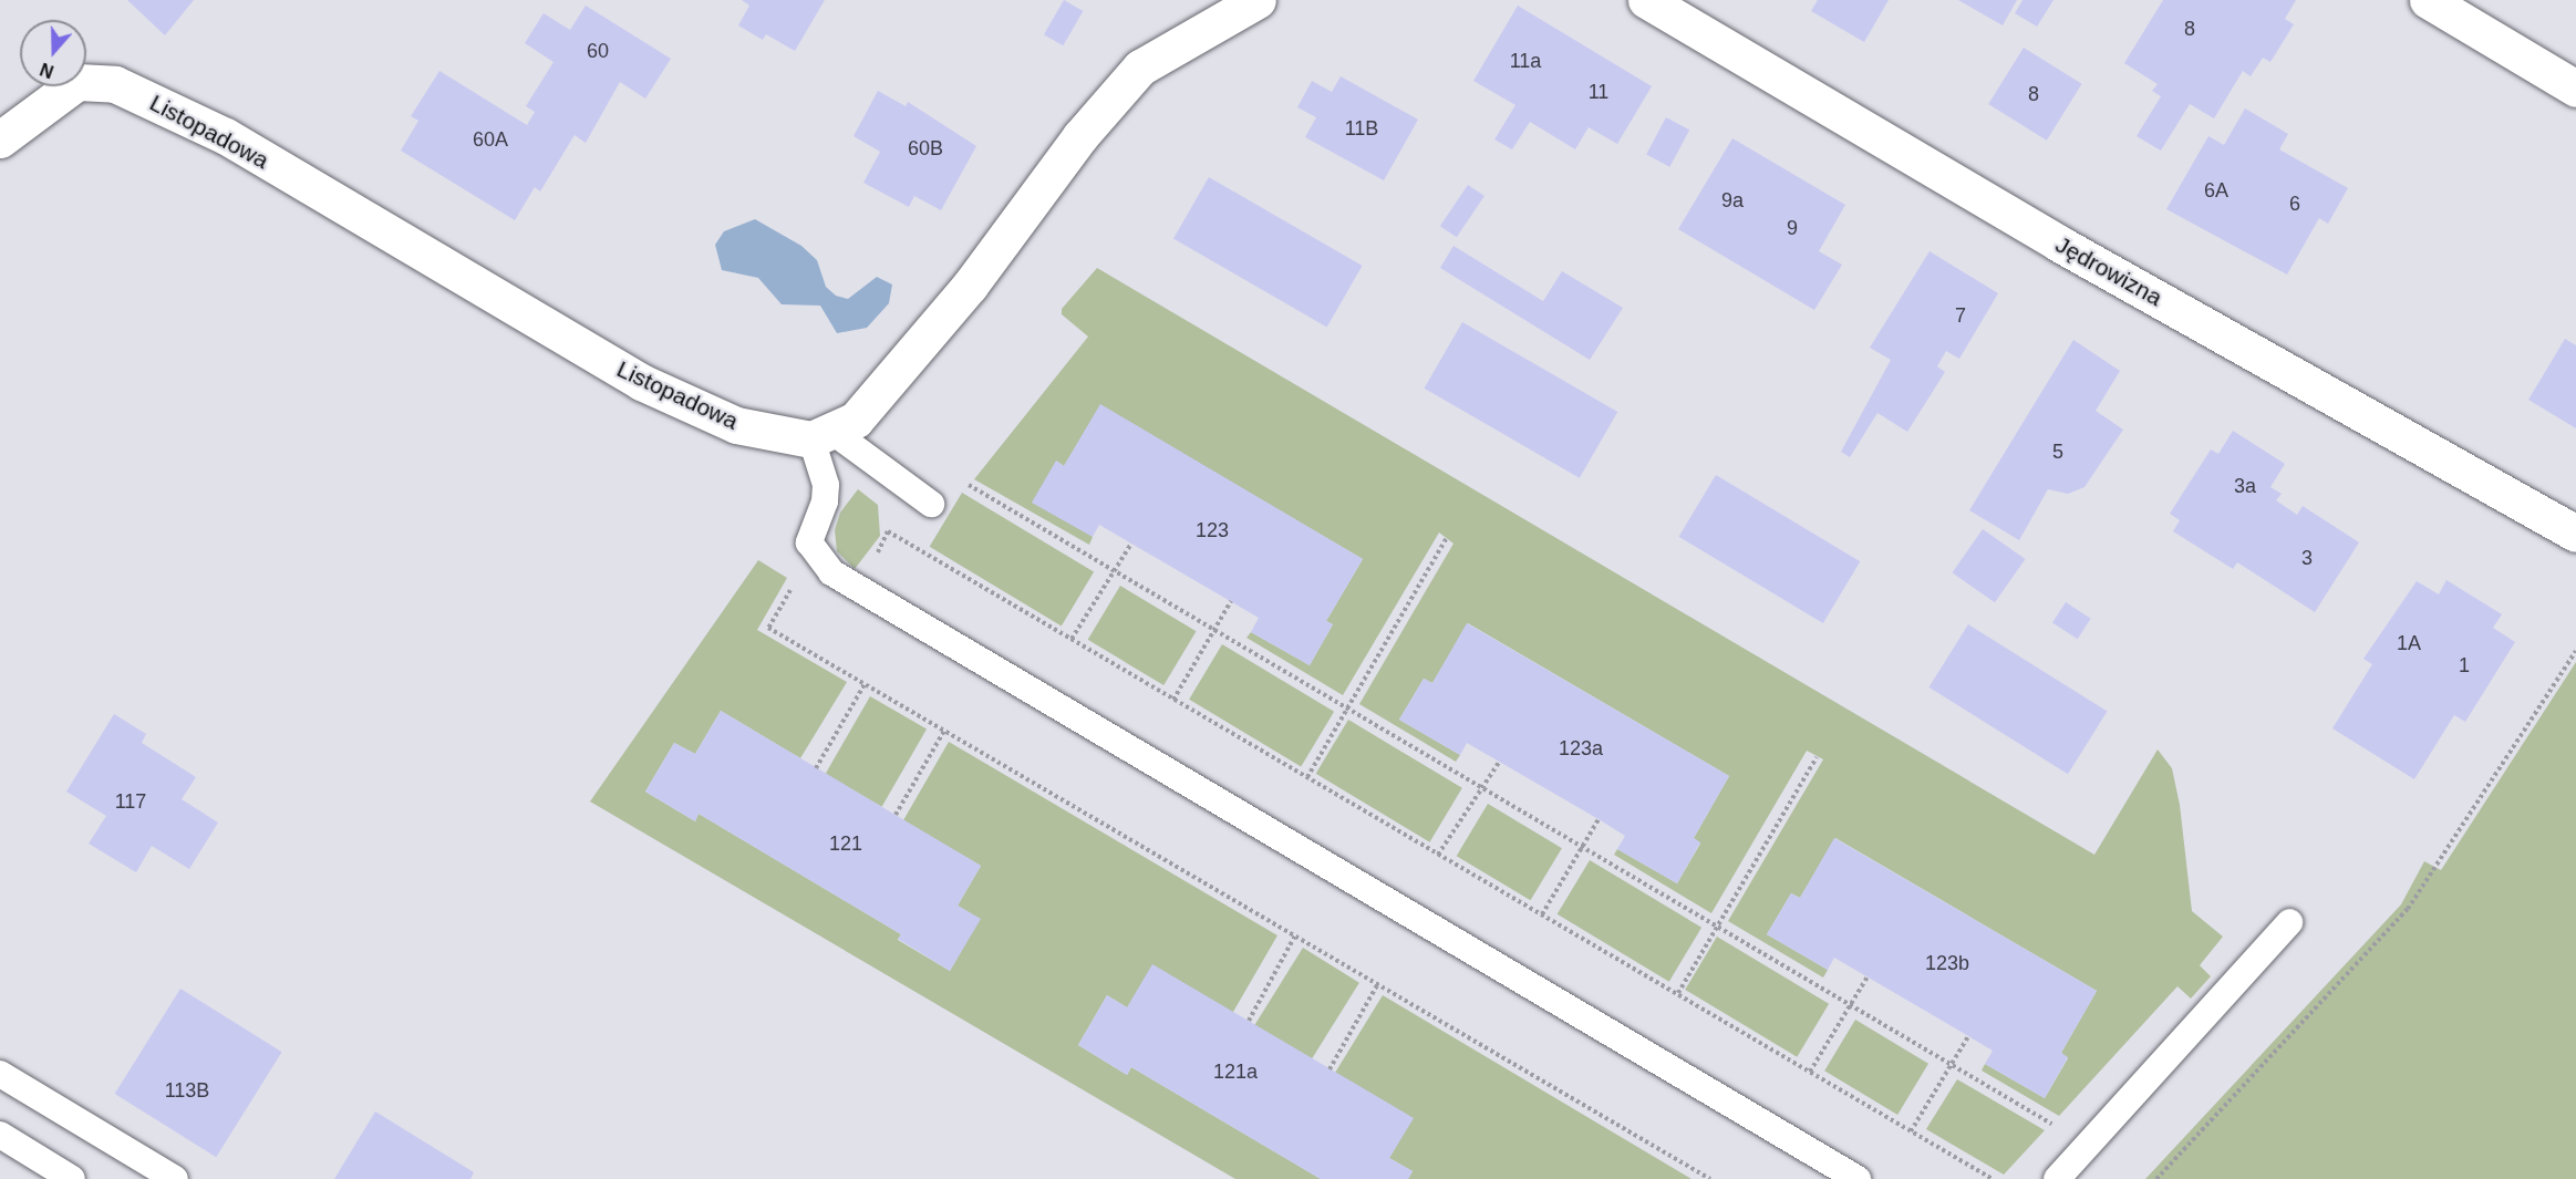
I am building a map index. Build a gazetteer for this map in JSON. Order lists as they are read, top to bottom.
{
  "streets": {
    "street": ["Listopadowa", "Jędrowizna"]
  },
  "house_numbers": [
    "8",
    "60",
    "11a",
    "11",
    "8",
    "11B",
    "60A",
    "60B",
    "6A",
    "9a",
    "6",
    "9",
    "7",
    "5",
    "3a",
    "123",
    "3",
    "1A",
    "1",
    "123a",
    "117",
    "121",
    "123b",
    "121a",
    "113B"
  ],
  "north": "bottom"
}
